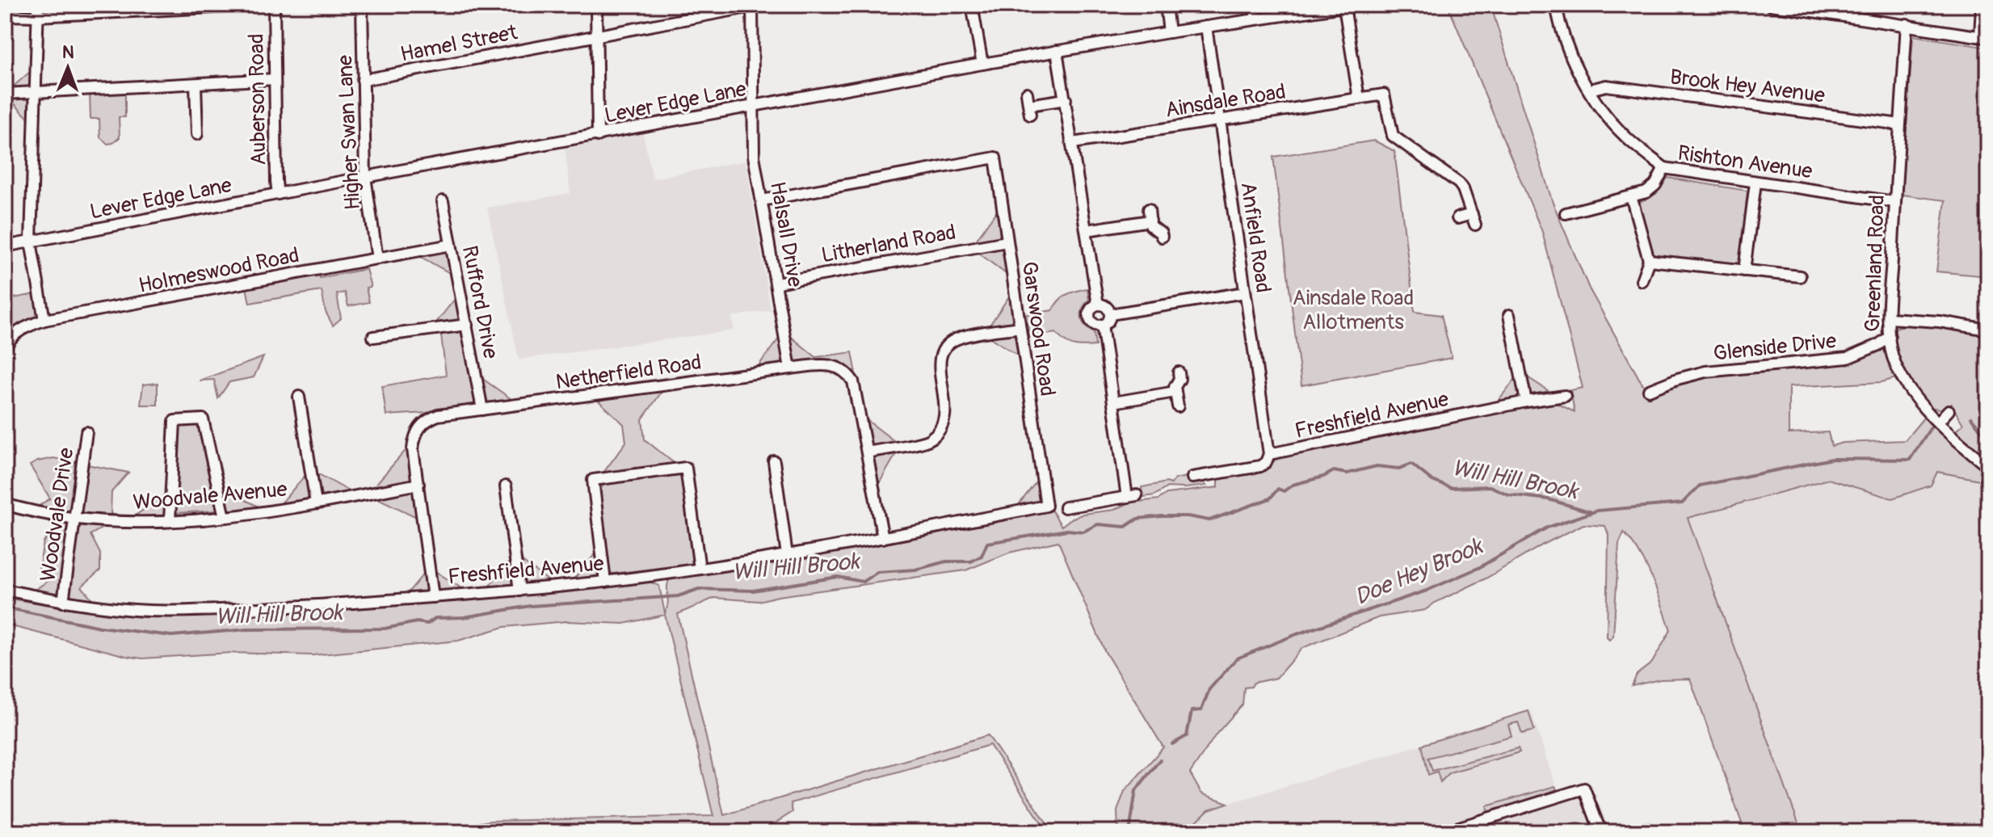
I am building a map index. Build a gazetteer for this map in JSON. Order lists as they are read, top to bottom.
{
  "streets": {
    "street": [
      "Hamel Street",
      "Brook Hey Avenue",
      "Auberson Road",
      "Ainsdale Road",
      "Lever Edge Lane",
      "Higher Swan Lane",
      "Rishton Avenue",
      "Halsall Drive",
      "Anfield Road",
      "Litherland Road",
      "Greenland Road",
      "Holmeswood Road",
      "Rufford Drive",
      "Garswood Road",
      "Glenside Drive",
      "Netherfield Road",
      "Freshfield Avenue",
      "Woodvale Avenue",
      "Woodvale Drive"
    ]
  },
  "crossings": [
    ["Hamel Street", "Higher Swan Lane"],
    ["Hamel Street", "Halsall Drive"],
    ["Brook Hey Avenue", "Greenland Road"],
    ["Auberson Road", "Lever Edge Lane"],
    ["Ainsdale Road", "Anfield Road"],
    ["Lever Edge Lane", "Higher Swan Lane"],
    ["Lever Edge Lane", "Halsall Drive"],
    ["Lever Edge Lane", "Anfield Road"],
    ["Higher Swan Lane", "Holmeswood Road"],
    ["Rishton Avenue", "Greenland Road"],
    ["Halsall Drive", "Litherland Road"],
    ["Halsall Drive", "Garswood Road"],
    ["Halsall Drive", "Netherfield Road"],
    ["Anfield Road", "Freshfield Avenue"],
    ["Litherland Road", "Garswood Road"],
    ["Greenland Road", "Glenside Drive"],
    ["Holmeswood Road", "Rufford Drive"],
    ["Rufford Drive", "Netherfield Road"],
    ["Garswood Road", "Freshfield Avenue"],
    ["Netherfield Road", "Freshfield Avenue"],
    ["Netherfield Road", "Woodvale Avenue"],
    ["Freshfield Avenue", "Woodvale Drive"],
    ["Woodvale Avenue", "Woodvale Drive"]
  ],
  "water": ["Will Hill Brook", "Doe Hey Brook"],
  "parks": ["Ainsdale Road Allotments"],
  "north": "top"
}
